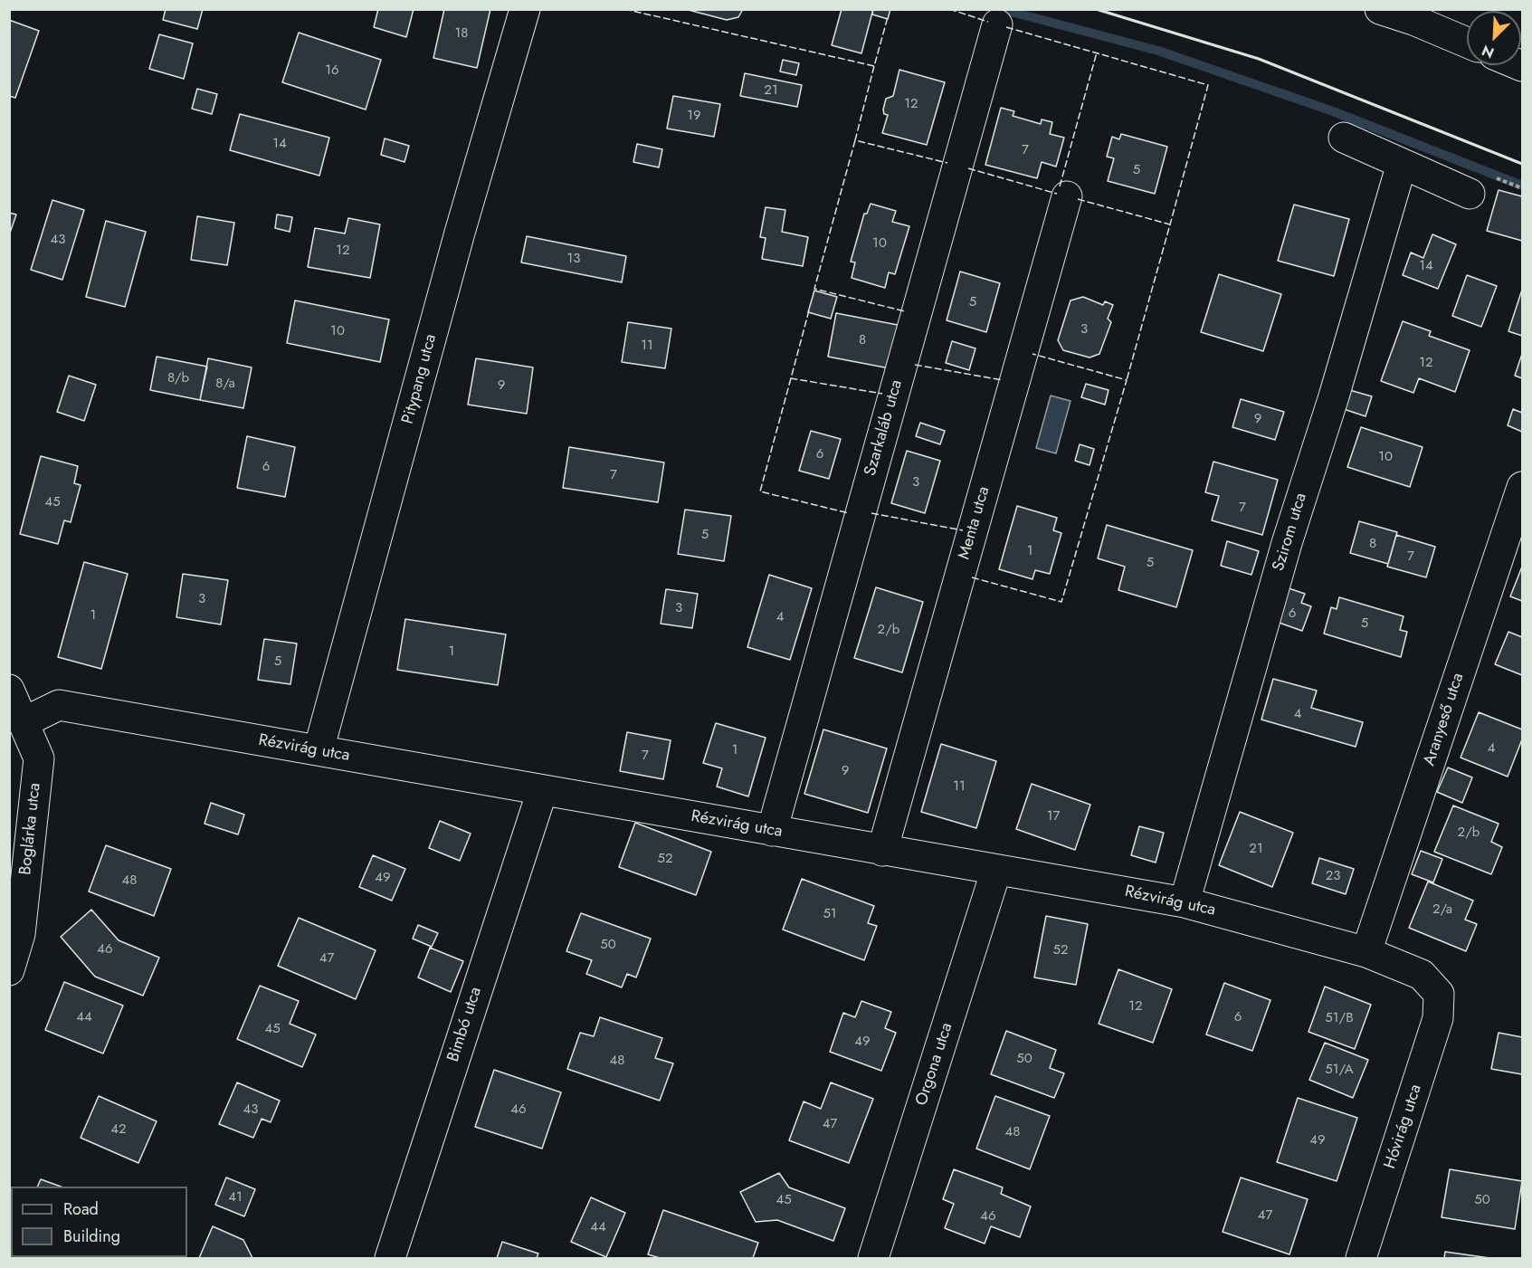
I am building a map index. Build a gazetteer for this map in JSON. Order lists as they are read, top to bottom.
{
  "streets": {
    "main road": [
      "Pitypang utca",
      "Szarkaláb utca",
      "Menta utca",
      "Szirom utca",
      "Aranyeső utca",
      "Rézvirág utca",
      "Boglárka utca",
      "Bimbó utca",
      "Orgona utca",
      "Hóvirág utca"
    ]
  },
  "crossings": [
    ["Pitypang utca", "Rézvirág utca"],
    ["Szarkaláb utca", "Rézvirág utca"],
    ["Menta utca", "Rézvirág utca"],
    ["Szirom utca", "Rézvirág utca"],
    ["Aranyeső utca", "Rézvirág utca"],
    ["Rézvirág utca", "Boglárka utca"],
    ["Rézvirág utca", "Bimbó utca"],
    ["Rézvirág utca", "Orgona utca"],
    ["Rézvirág utca", "Hóvirág utca"]
  ],
  "house_numbers": [
    "18",
    "16",
    "21",
    "12",
    "19",
    "14",
    "7",
    "5",
    "43",
    "10",
    "12",
    "13",
    "14",
    "5",
    "3",
    "10",
    "8",
    "11",
    "12",
    "8/b",
    "8/a",
    "9",
    "9",
    "6",
    "10",
    "6",
    "7",
    "3",
    "45",
    "7",
    "5",
    "8",
    "1",
    "7",
    "5",
    "3",
    "3",
    "6",
    "1",
    "4",
    "5",
    "2/b",
    "1",
    "5",
    "4",
    "4",
    "1",
    "7",
    "9",
    "11",
    "17",
    "2/b",
    "21",
    "52",
    "23",
    "49",
    "48",
    "2/a",
    "51",
    "50",
    "46",
    "52",
    "47",
    "12",
    "44",
    "6",
    "51/B",
    "45",
    "49",
    "50",
    "48",
    "51/A",
    "43",
    "46",
    "47",
    "42",
    "48",
    "49",
    "41",
    "45",
    "50",
    "47",
    "46",
    "44"
  ],
  "legend": ["Road", "Building"],
  "north": "bottom left"
}
